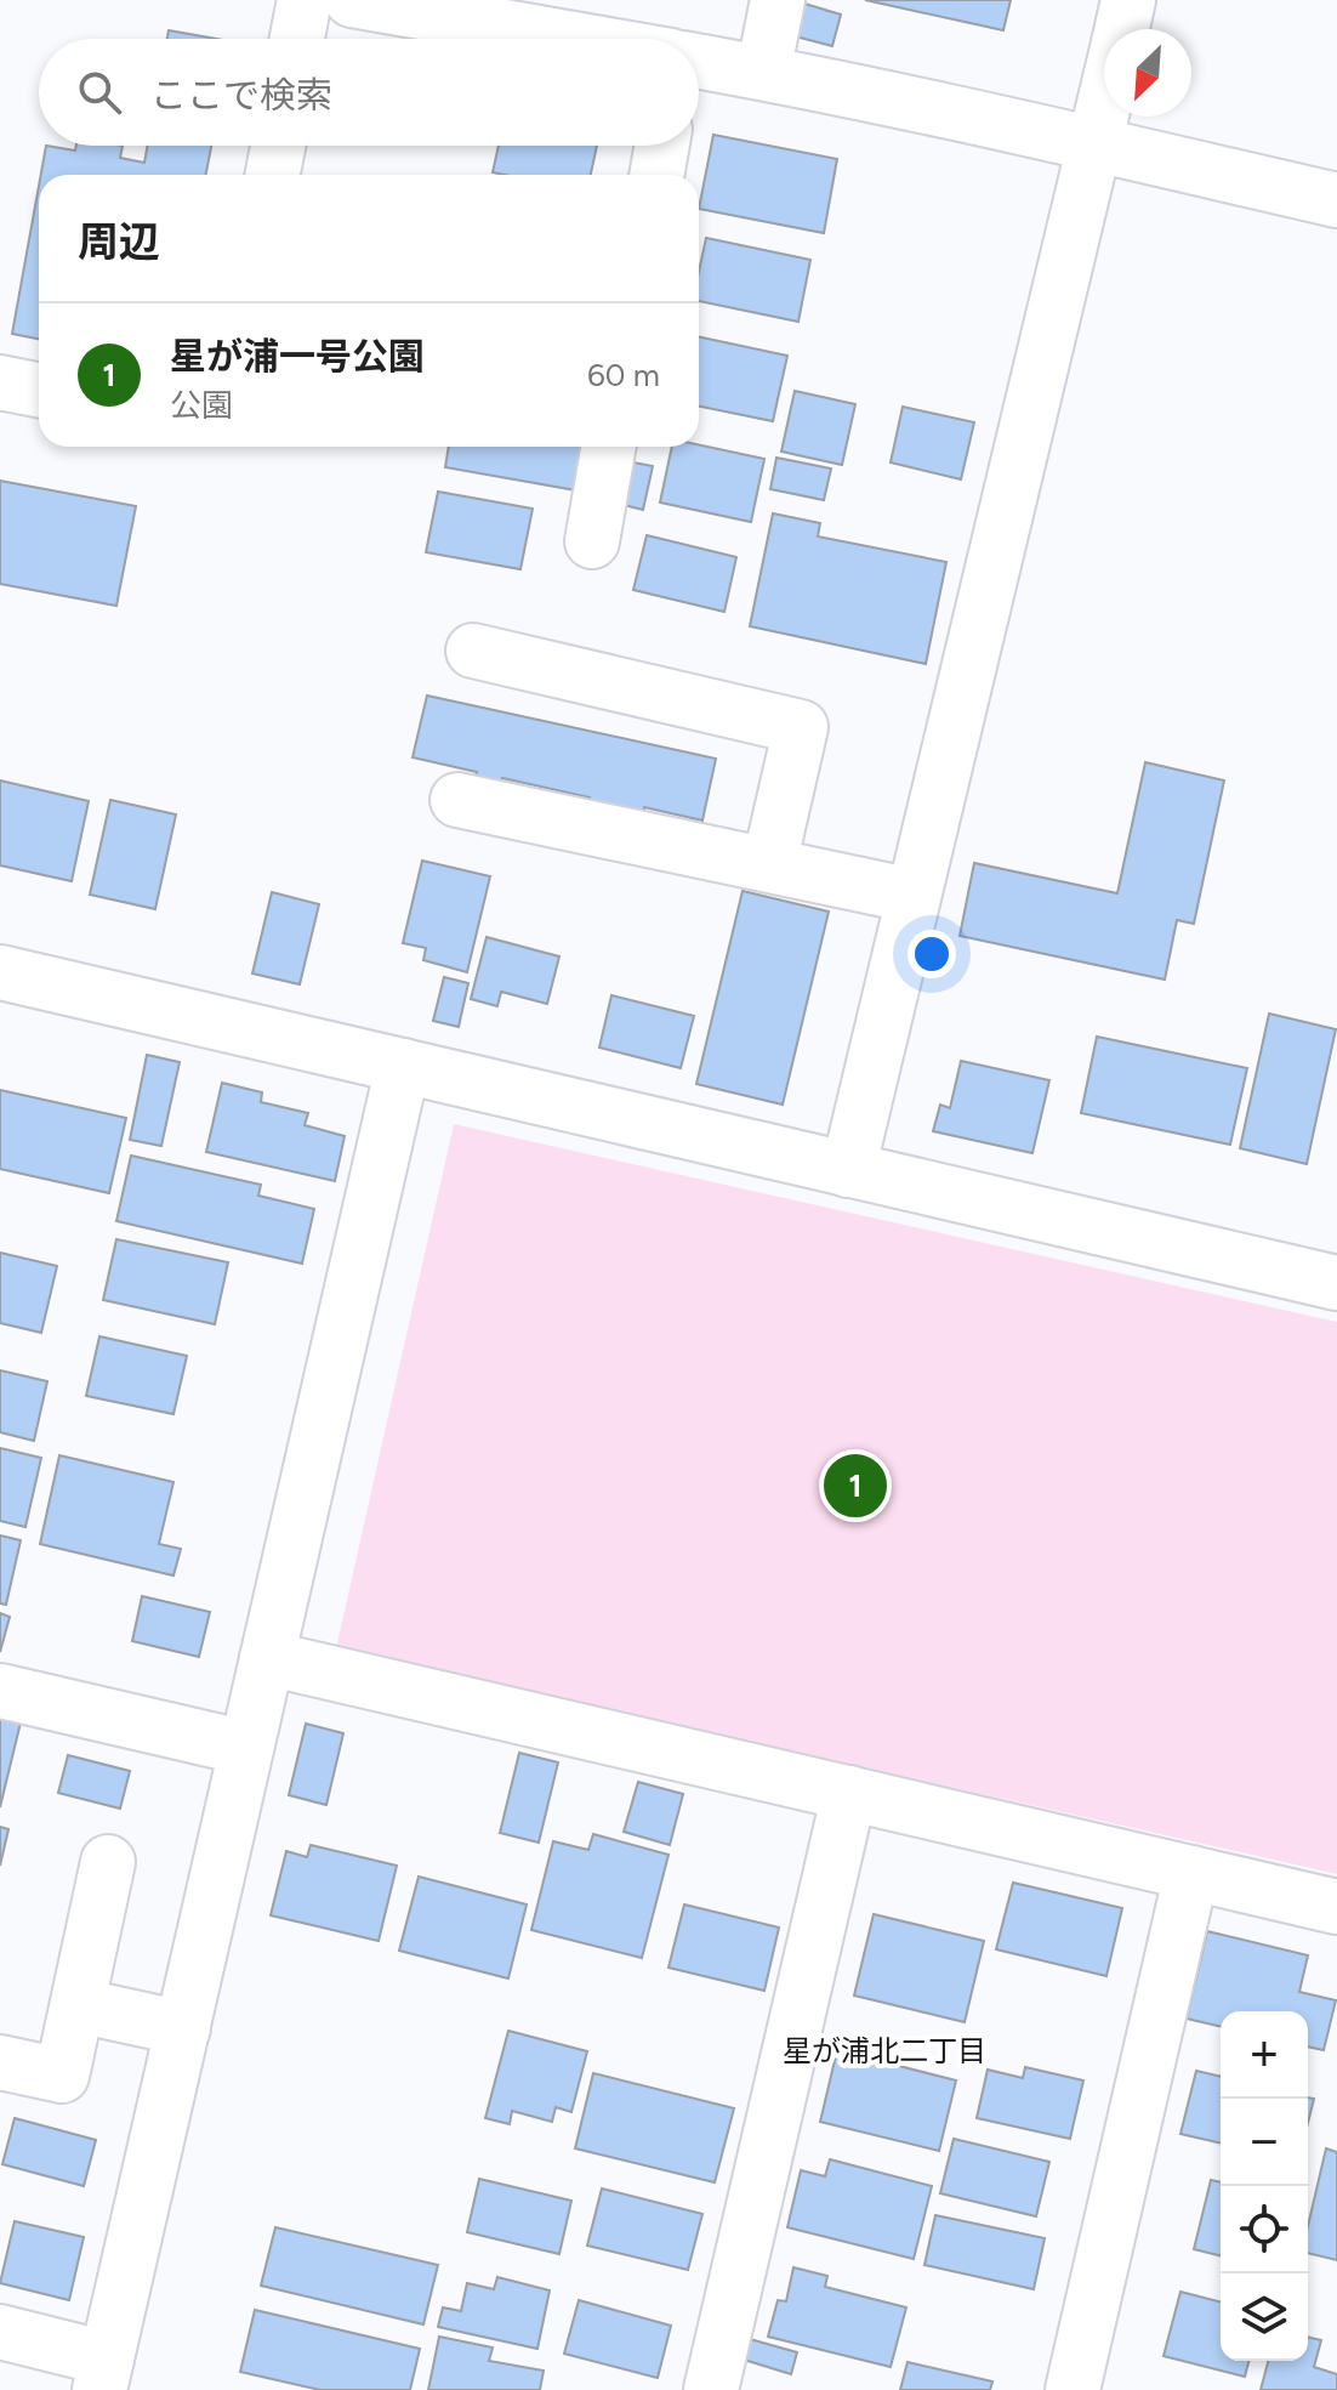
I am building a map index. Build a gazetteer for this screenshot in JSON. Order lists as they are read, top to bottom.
{
  "districts": ["星が浦北二丁目"],
  "north": "bottom left",
  "page": {
    "search": "ここで検索",
    "heading": "周辺",
    "list": [
      {
        "mark": "1",
        "name": "星が浦一号公園",
        "note": "公園",
        "value": "60 m"
      }
    ],
    "pins": "1",
    "map_buttons": ["+", "−"]
  }
}
